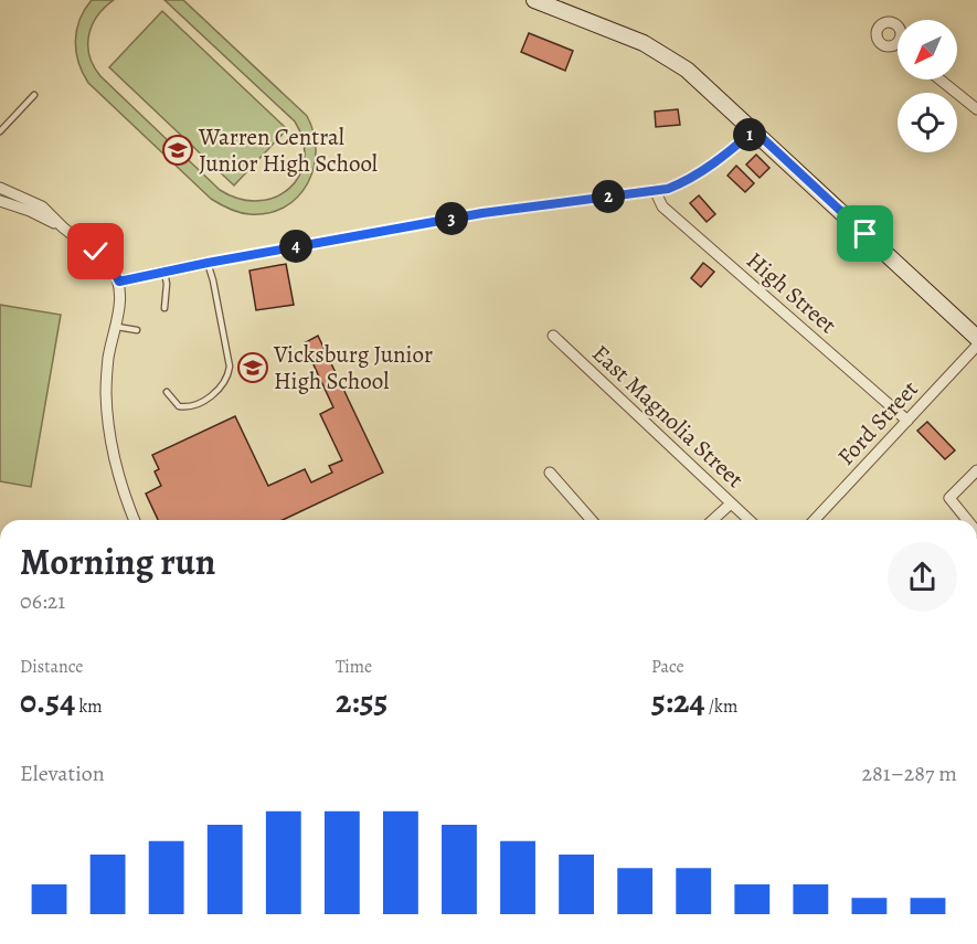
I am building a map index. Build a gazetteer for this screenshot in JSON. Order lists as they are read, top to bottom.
{
  "streets": {
    "street": ["High Street", "East Magnolia Street", "Ford Street"]
  },
  "crossings": [
    ["High Street", "Ford Street"]
  ],
  "places": {
    "school or university": ["Warren Central Junior High School", "Vicksburg Junior High School"]
  },
  "north": "bottom left",
  "page": {
    "pins": [
      "1",
      "2",
      "3",
      "4"
    ],
    "heading": ["Morning run", "06:21"],
    "stats": [
      ["Distance", "0.54 km"],
      ["Time", "2:55"],
      ["Pace", "5:24 /km"]
    ],
    "chart": ["Elevation", "281–287 m"]
  }
}
